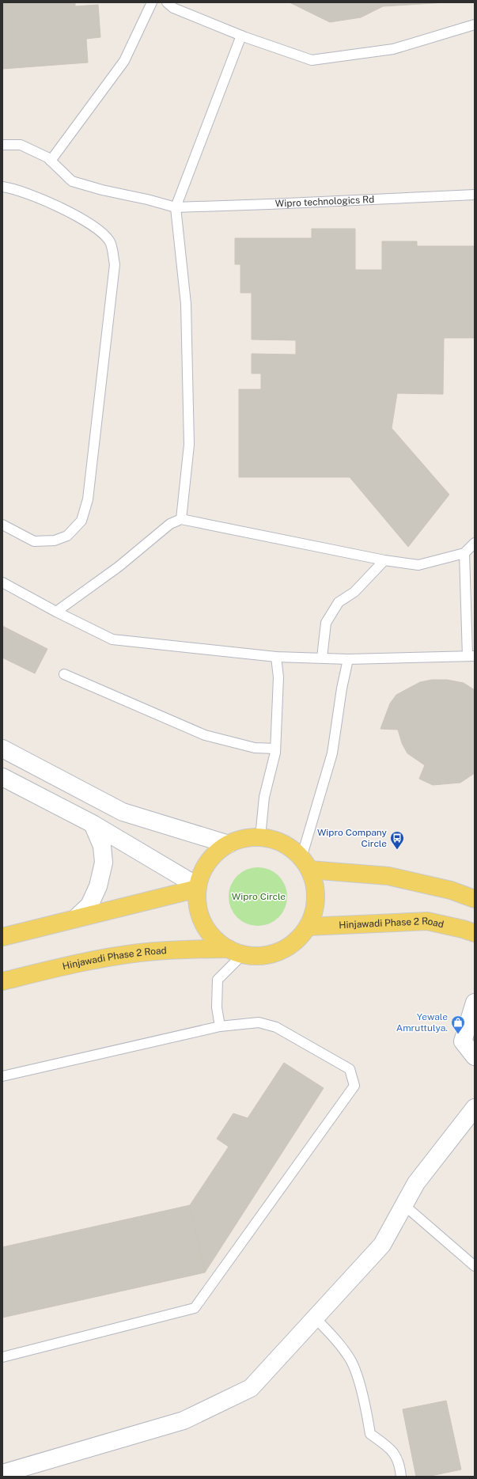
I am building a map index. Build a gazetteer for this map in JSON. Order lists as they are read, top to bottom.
{
  "streets": {
    "main road": ["Hinjawadi Phase 2 Road"],
    "lane": ["Wipro technologics Rd"]
  },
  "parks": ["Wipro Circle"],
  "places": {
    "bus stop": ["Wipro Company Circle"],
    "shop": ["Yewale Amruttulya."]
  }
}
